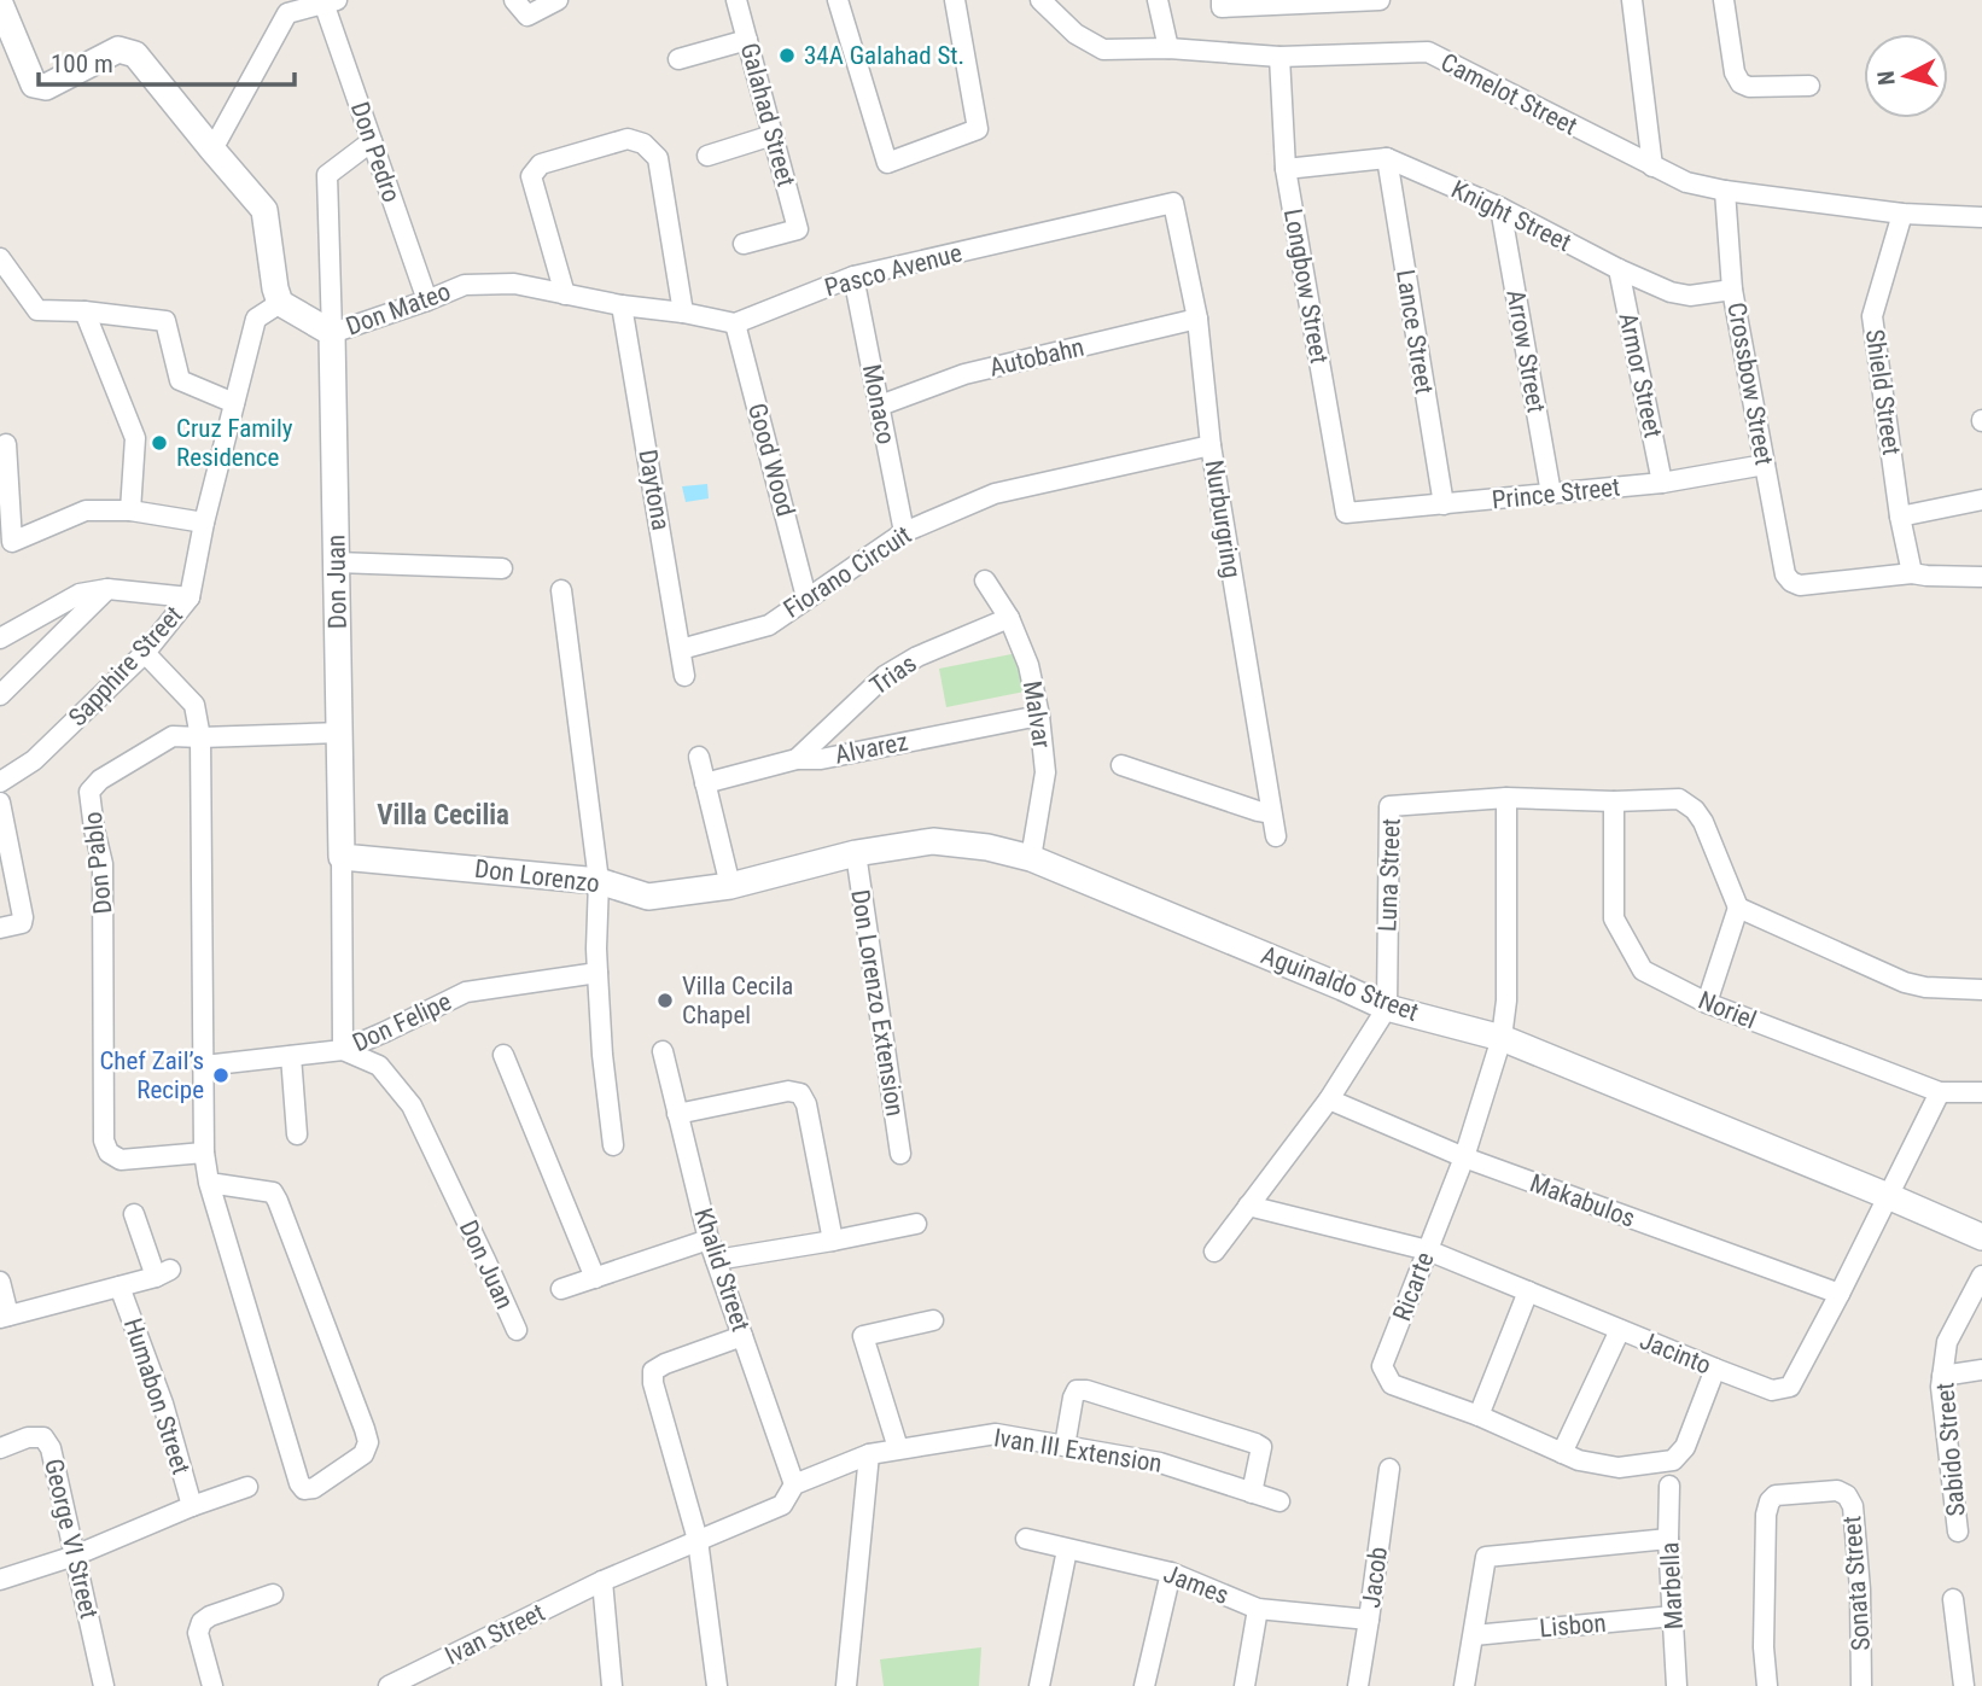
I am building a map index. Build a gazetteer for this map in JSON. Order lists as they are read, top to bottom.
{
  "streets": {
    "street": [
      "Camelot Street",
      "Galahad Street",
      "Don Pedro",
      "Knight Street",
      "Pasco Avenue",
      "Longbow Street",
      "Don Mateo",
      "Lance Street",
      "Arrow Street",
      "Autobahn",
      "Armor Street",
      "Crossbow Street",
      "Shield Street",
      "Monaco",
      "Good Wood",
      "Daytona",
      "Prince Street",
      "Nurburgring",
      "Fiorano Circuit",
      "Don Juan",
      "Sapphire Street",
      "Trias",
      "Malvar",
      "Alvarez",
      "Don Pablo",
      "Luna Street",
      "Don Lorenzo",
      "Aguinaldo Street",
      "Don Lorenzo Extension",
      "Noriel",
      "Don Felipe",
      "Makabulos",
      "Khalid Street",
      "Ricarte",
      "Jacinto",
      "Humabon Street",
      "Sabido Street",
      "Ivan III Extension",
      "George VI Street",
      "Jacob",
      "Sonata Street",
      "James",
      "Marbella",
      "Lisbon",
      "Ivan Street"
    ]
  },
  "crossings": [
    ["Camelot Street", "Longbow Street"],
    ["Camelot Street", "Crossbow Street"],
    ["Camelot Street", "Shield Street"],
    ["Don Pedro", "Don Mateo"],
    ["Knight Street", "Longbow Street"],
    ["Knight Street", "Lance Street"],
    ["Knight Street", "Arrow Street"],
    ["Knight Street", "Armor Street"],
    ["Knight Street", "Crossbow Street"],
    ["Pasco Avenue", "Monaco"],
    ["Pasco Avenue", "Good Wood"],
    ["Pasco Avenue", "Nurburgring"],
    ["Longbow Street", "Prince Street"],
    ["Don Mateo", "Don Juan"],
    ["Lance Street", "Prince Street"],
    ["Arrow Street", "Prince Street"],
    ["Autobahn", "Monaco"],
    ["Autobahn", "Nurburgring"],
    ["Armor Street", "Prince Street"],
    ["Crossbow Street", "Shield Street"],
    ["Crossbow Street", "Prince Street"],
    ["Monaco", "Fiorano Circuit"],
    ["Good Wood", "Fiorano Circuit"],
    ["Daytona", "Fiorano Circuit"],
    ["Nurburgring", "Fiorano Circuit"],
    ["Don Juan", "Don Pablo"],
    ["Don Juan", "Don Lorenzo"],
    ["Don Juan", "Don Felipe"],
    ["Trias", "Malvar"],
    ["Trias", "Alvarez"],
    ["Malvar", "Alvarez"],
    ["Malvar", "Aguinaldo Street"],
    ["Luna Street", "Aguinaldo Street"],
    ["Luna Street", "Noriel"],
    ["Luna Street", "Ricarte"],
    ["Don Lorenzo", "Aguinaldo Street"],
    ["Aguinaldo Street", "Don Lorenzo Extension"],
    ["Aguinaldo Street", "Ricarte"],
    ["Aguinaldo Street", "Jacinto"],
    ["Noriel", "Jacinto"],
    ["Makabulos", "Ricarte"],
    ["Makabulos", "Jacinto"],
    ["Khalid Street", "Ivan III Extension"],
    ["Ricarte", "Jacinto"],
    ["Ivan III Extension", "Ivan Street"],
    ["Jacob", "James"],
    ["Marbella", "Lisbon"]
  ],
  "districts": ["Villa Cecilia"],
  "places": [
    "34A Galahad St.",
    "Cruz Family Residence",
    "Villa Cecila Chapel",
    "Chef Zail’s Recipe"
  ],
  "scale_bar": "100 m",
  "north": "left"
}
